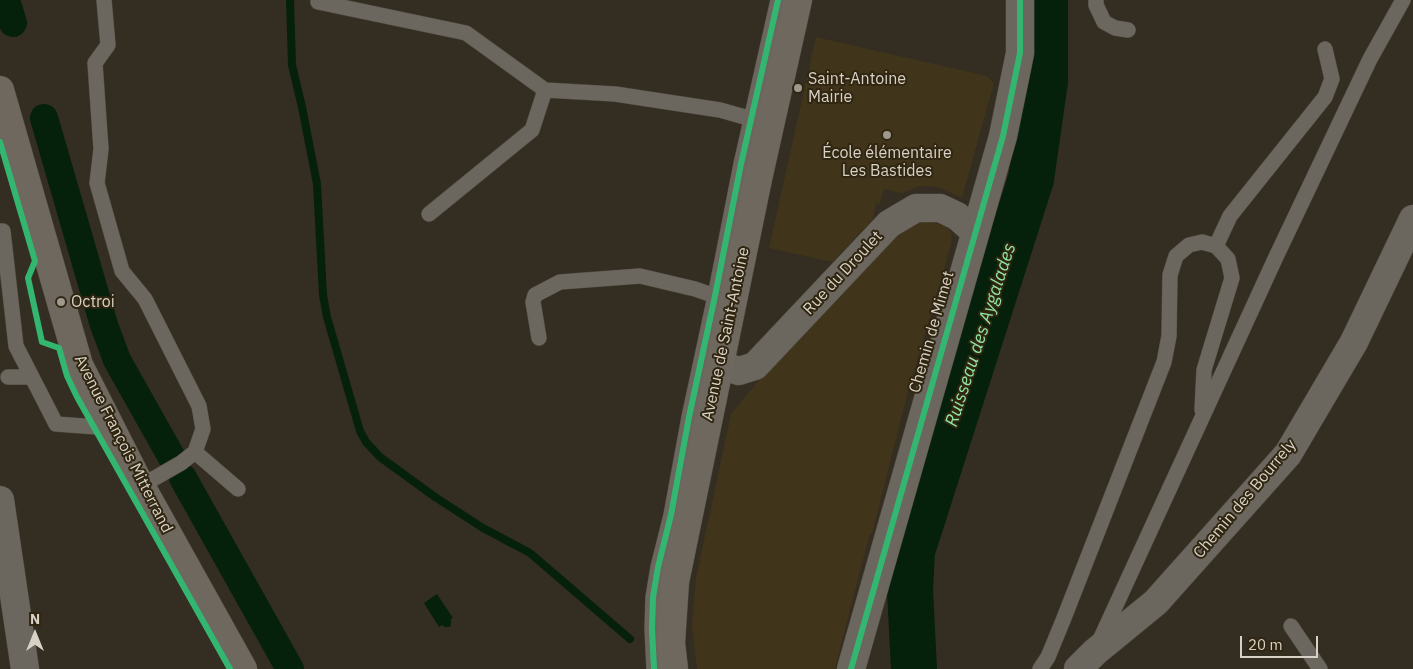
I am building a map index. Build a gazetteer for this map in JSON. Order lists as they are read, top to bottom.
{
  "streets": {
    "main road": ["Avenue de Saint-Antoine", "Avenue François Mitterrand"],
    "street": ["Rue du Droulet", "Chemin de Mimet", "Chemin des Bourrely"]
  },
  "crossings": [
    ["Rue du Droulet", "Chemin de Mimet"],
    ["Rue du Droulet", "Avenue de Saint-Antoine"]
  ],
  "water": ["Ruisseau des Aygalades"],
  "places": ["Saint-Antoine Mairie", "École élémentaire Les Bastides", "Octroi"],
  "scale_bar": "20 m",
  "north": "top"
}
